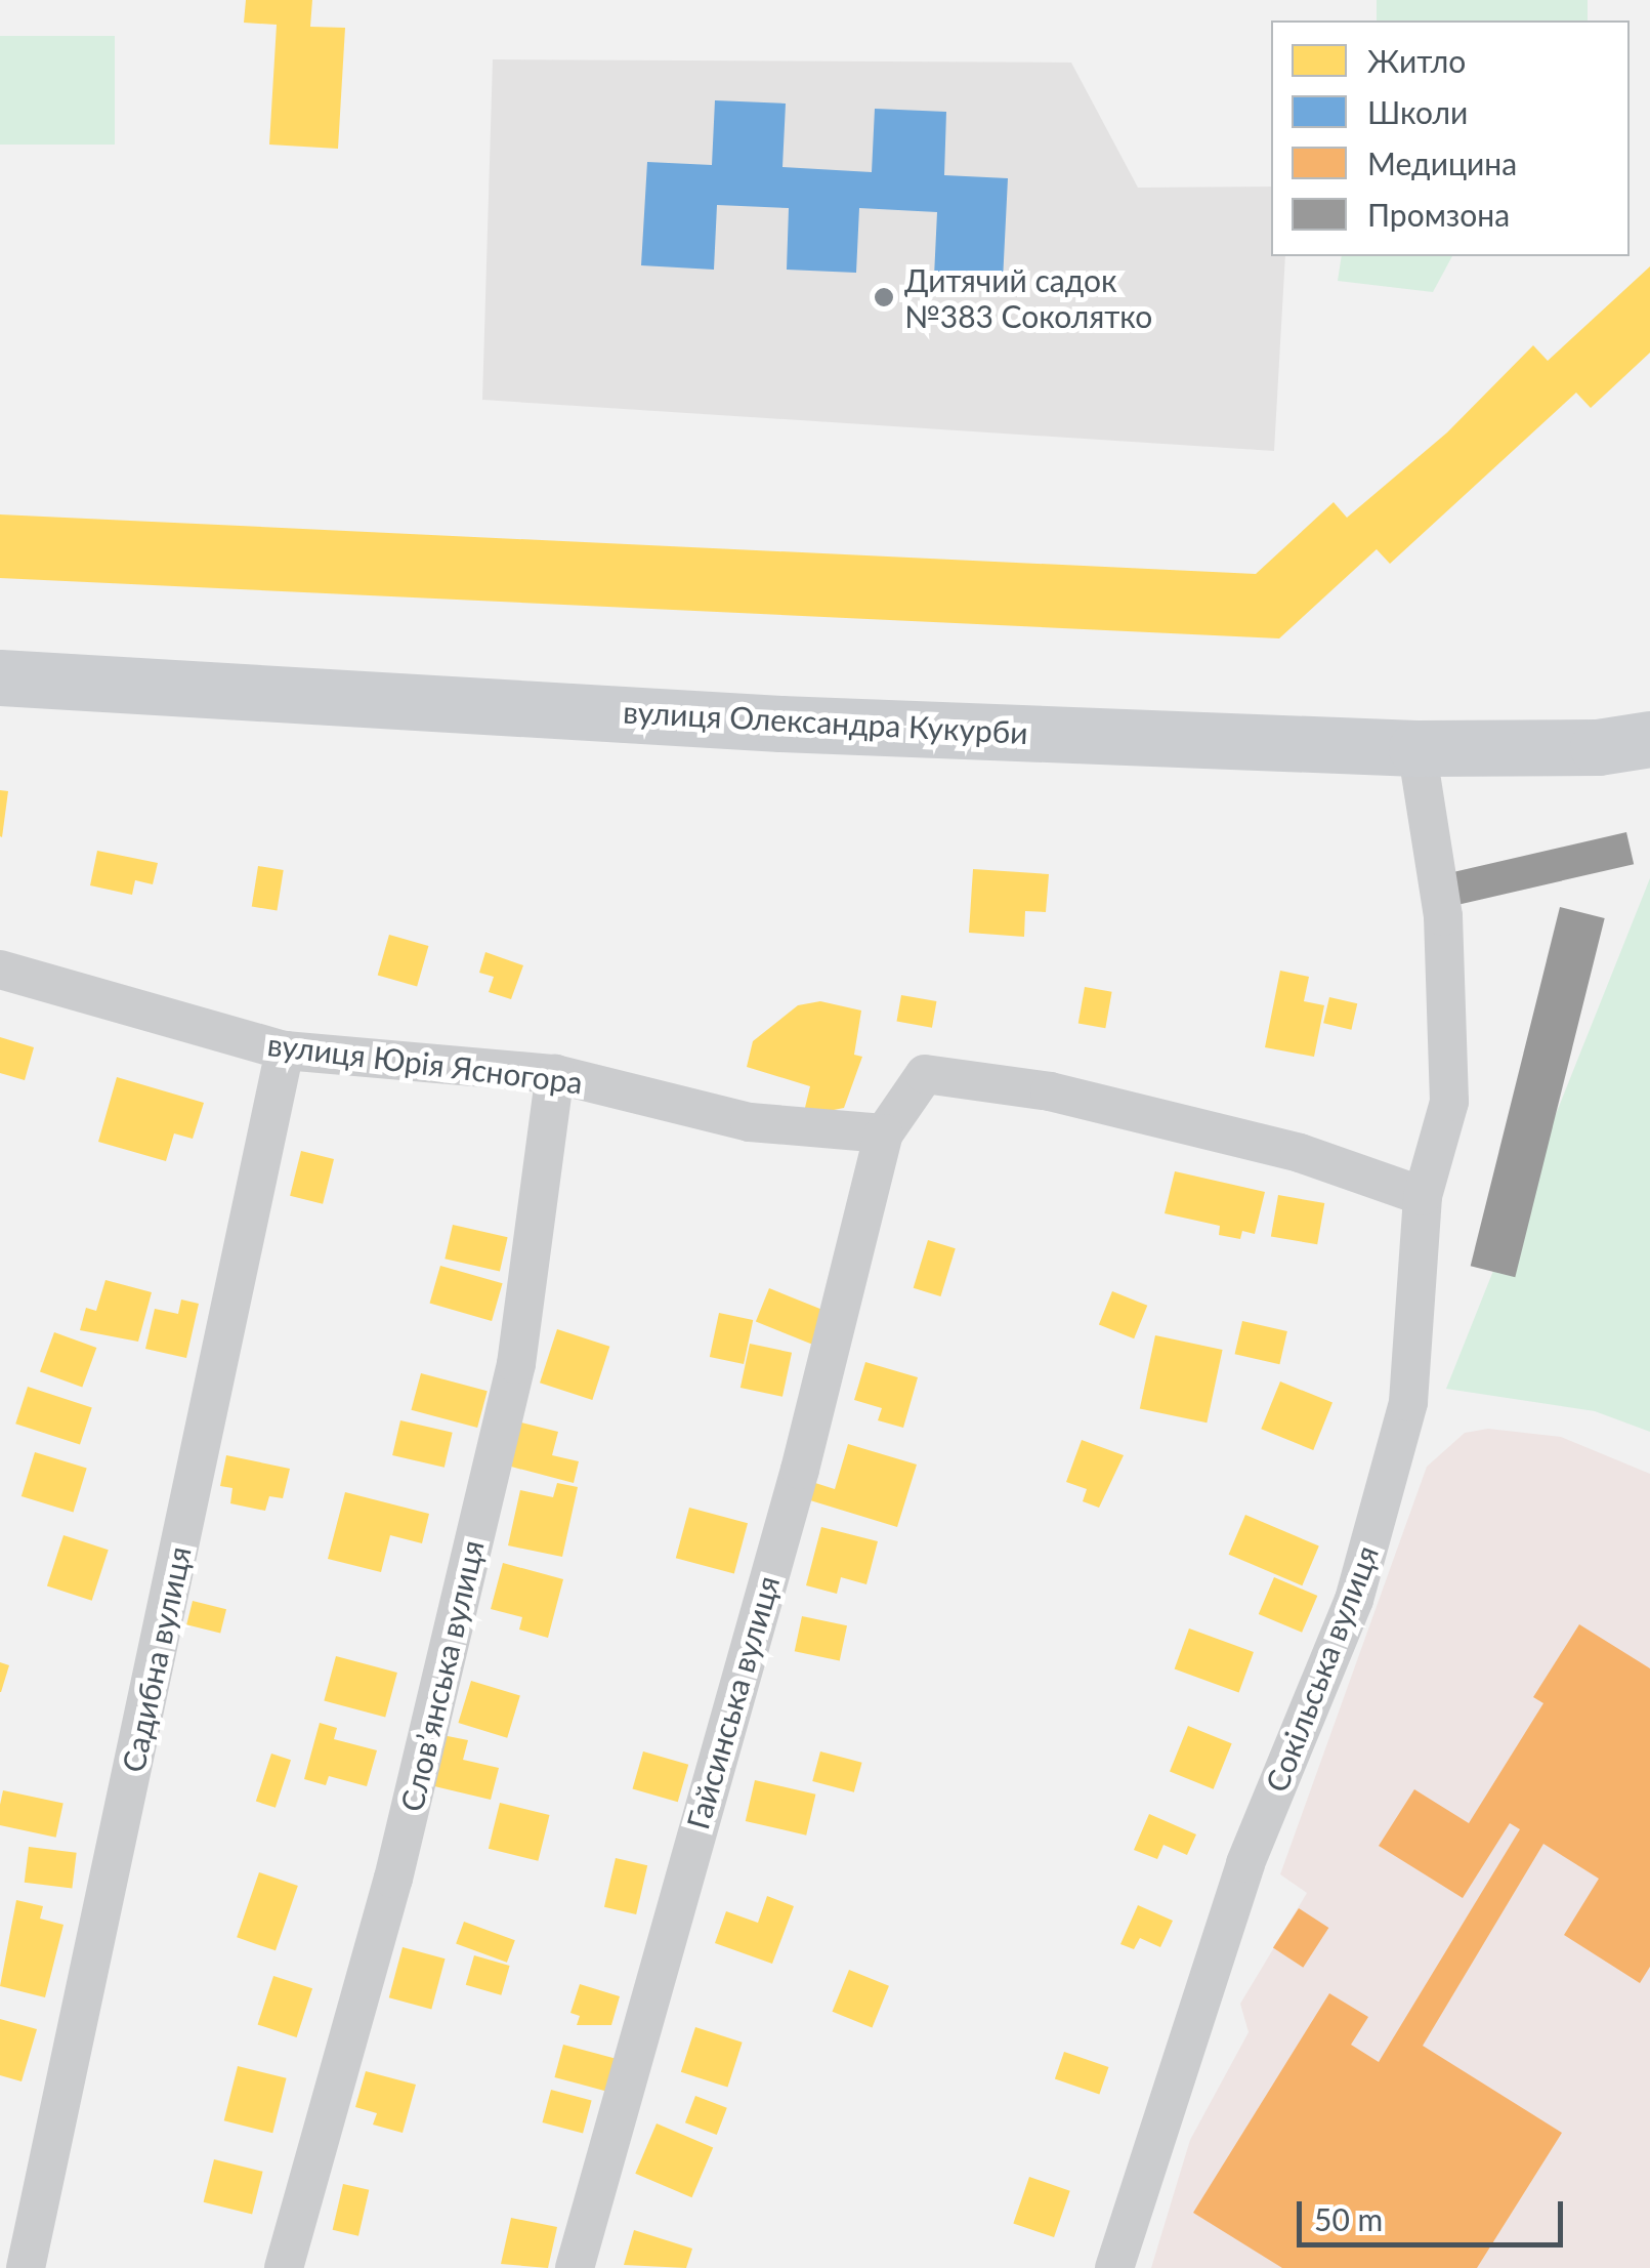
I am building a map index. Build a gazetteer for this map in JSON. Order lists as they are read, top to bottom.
{
  "streets": {
    "street": [
      "вулиця Олександра Кукурби",
      "вулиця Юрія Ясногора",
      "Садибна вулиця",
      "Сокільська вулиця",
      "Словʼянська вулиця",
      "Гайсинська вулиця"
    ]
  },
  "crossings": [
    ["вулиця Олександра Кукурби", "Сокільська вулиця"],
    ["вулиця Юрія Ясногора", "Садибна вулиця"],
    ["вулиця Юрія Ясногора", "Словʼянська вулиця"],
    ["вулиця Юрія Ясногора", "Гайсинська вулиця"]
  ],
  "places": ["Дитячий садок №383 Соколятко"],
  "legend": [
    "Житло",
    "Школи",
    "Медицина",
    "Промзона"
  ],
  "scale_bar": "50 m"
}
